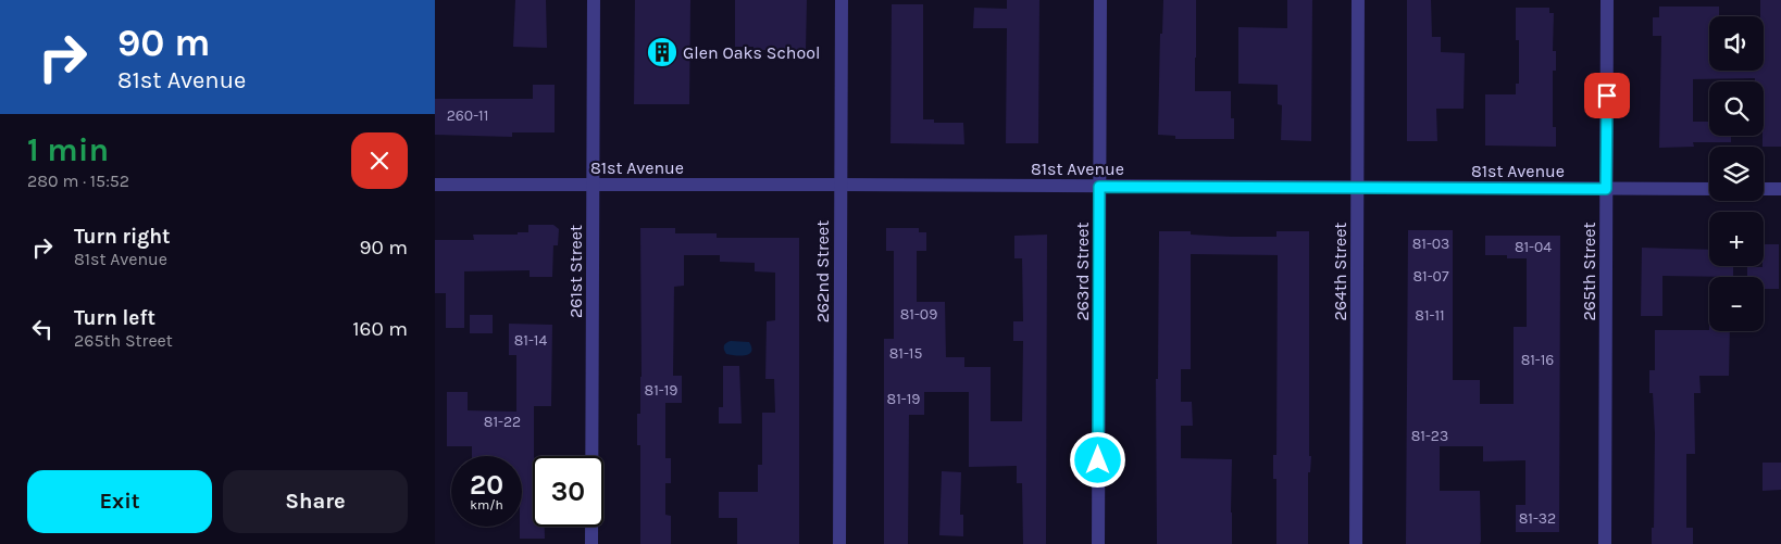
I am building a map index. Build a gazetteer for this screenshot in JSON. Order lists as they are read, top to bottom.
{
  "streets": {
    "street": [
      "81st Avenue",
      "261st Street",
      "262nd Street",
      "263rd Street",
      "264th Street",
      "265th Street"
    ]
  },
  "crossings": [
    ["81st Avenue", "261st Street"],
    ["81st Avenue", "262nd Street"],
    ["81st Avenue", "263rd Street"],
    ["81st Avenue", "264th Street"],
    ["81st Avenue", "265th Street"]
  ],
  "places": {
    "building": ["Glen Oaks School"]
  },
  "house_numbers": [
    "260-11",
    "81-03",
    "81-04",
    "81-07",
    "81-09",
    "81-11",
    "81-14",
    "81-15",
    "81-16",
    "81-19",
    "81-19",
    "81-22",
    "81-23",
    "81-32"
  ],
  "page": {
    "turn": ["90 m", "81st Avenue"],
    "map_buttons": ["+", "−"],
    "heading": ["1 min", "280 m · 15:52"],
    "list": [
      {
        "name": "Turn right",
        "note": "81st Avenue",
        "value": "90 m"
      },
      {
        "name": "Turn left",
        "note": "265th Street",
        "value": "160 m"
      }
    ],
    "speed": "20 km/h",
    "limit": "30",
    "buttons": ["Exit", "Share"]
  }
}
